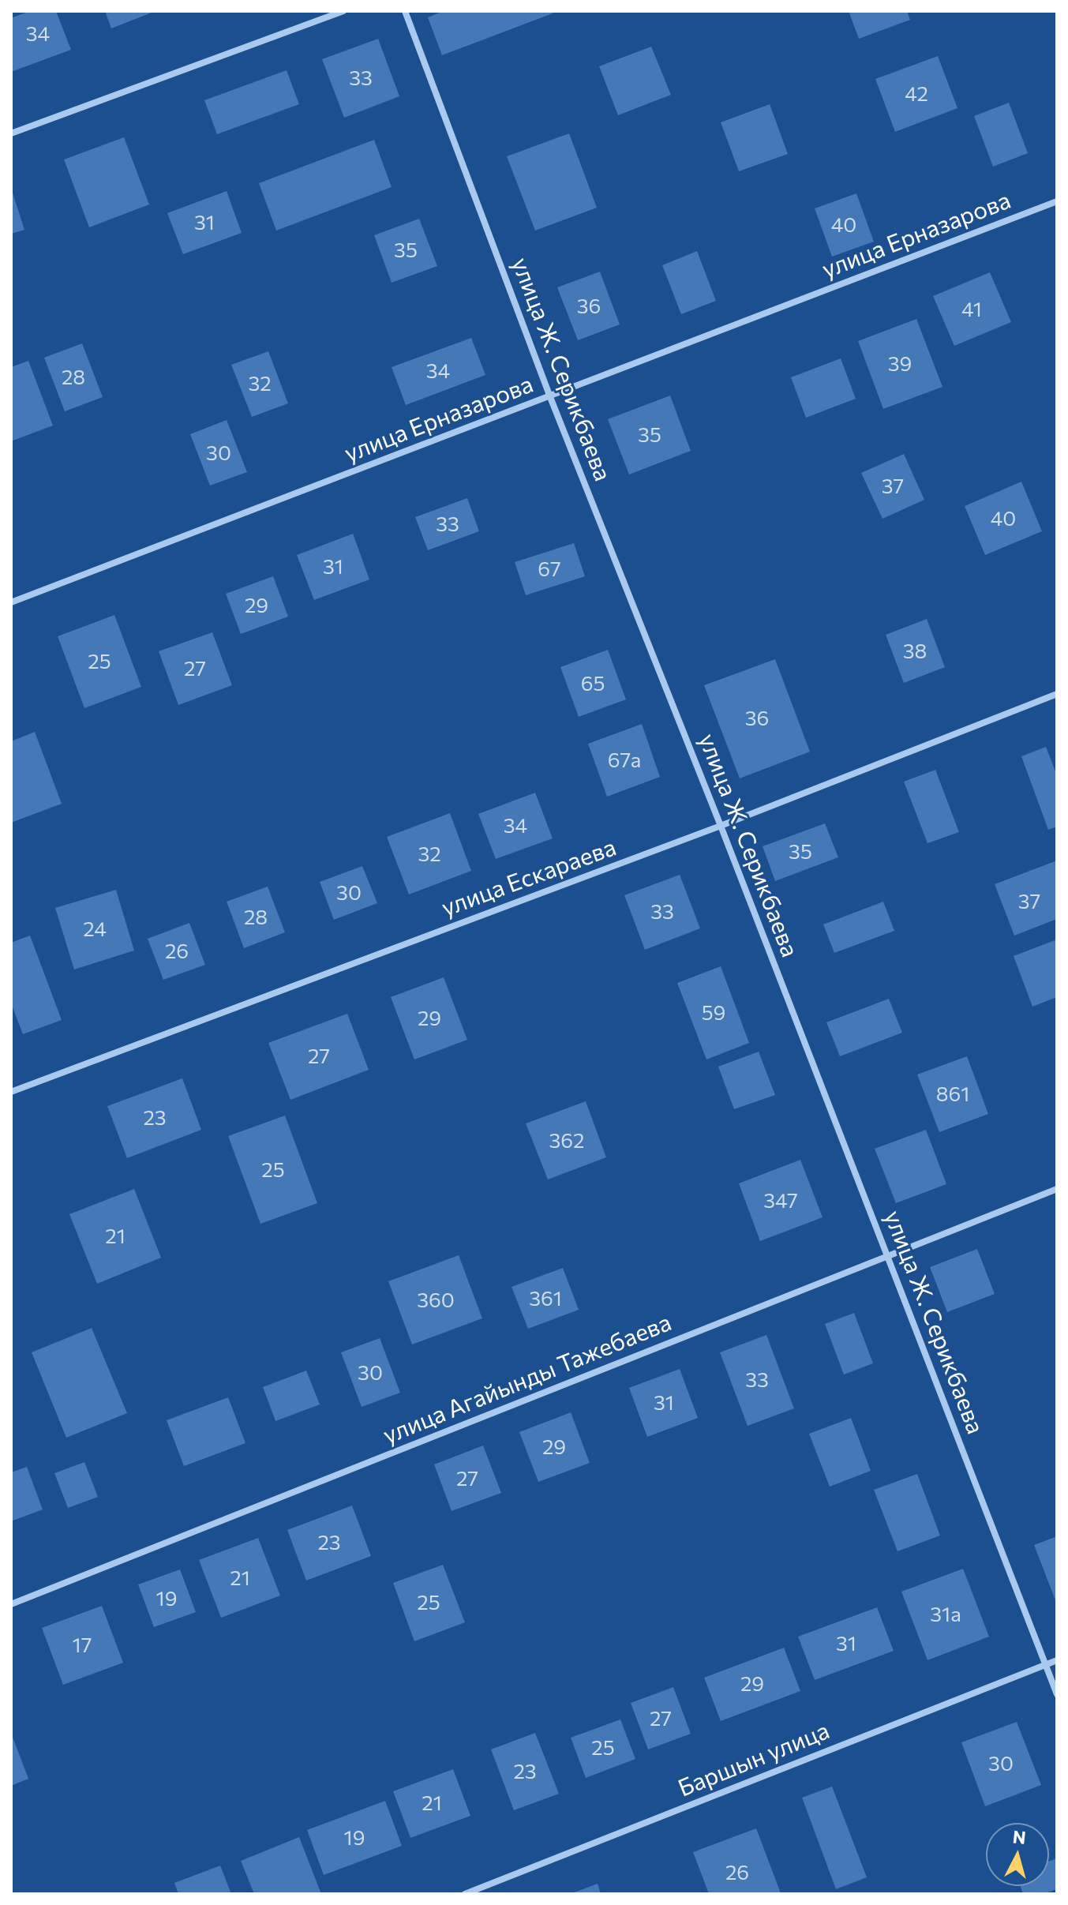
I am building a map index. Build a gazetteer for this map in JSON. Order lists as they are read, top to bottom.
{
  "streets": {
    "street": [
      "улица Ерназарова",
      "улица Ж. Серикбаева",
      "улица Ескараева",
      "улица Агайынды Тажебаева",
      "Баршын улица"
    ]
  },
  "crossings": [
    ["улица Ерназарова", "улица Ж. Серикбаева"],
    ["улица Ж. Серикбаева", "улица Ескараева"],
    ["улица Ж. Серикбаева", "улица Агайынды Тажебаева"],
    ["улица Ж. Серикбаева", "Баршын улица"]
  ],
  "house_numbers": [
    "34",
    "33",
    "42",
    "31",
    "40",
    "35",
    "36",
    "41",
    "39",
    "34",
    "28",
    "32",
    "35",
    "30",
    "37",
    "40",
    "33",
    "31",
    "67",
    "29",
    "38",
    "25",
    "27",
    "65",
    "36",
    "67а",
    "34",
    "35",
    "32",
    "30",
    "37",
    "33",
    "28",
    "24",
    "26",
    "59",
    "29",
    "27",
    "861",
    "23",
    "362",
    "25",
    "347",
    "21",
    "361",
    "360",
    "30",
    "33",
    "31",
    "29",
    "27",
    "23",
    "21",
    "19",
    "25",
    "31а",
    "31",
    "17",
    "29",
    "27",
    "25",
    "30",
    "23",
    "21",
    "19",
    "26"
  ],
  "north": "top"
}
